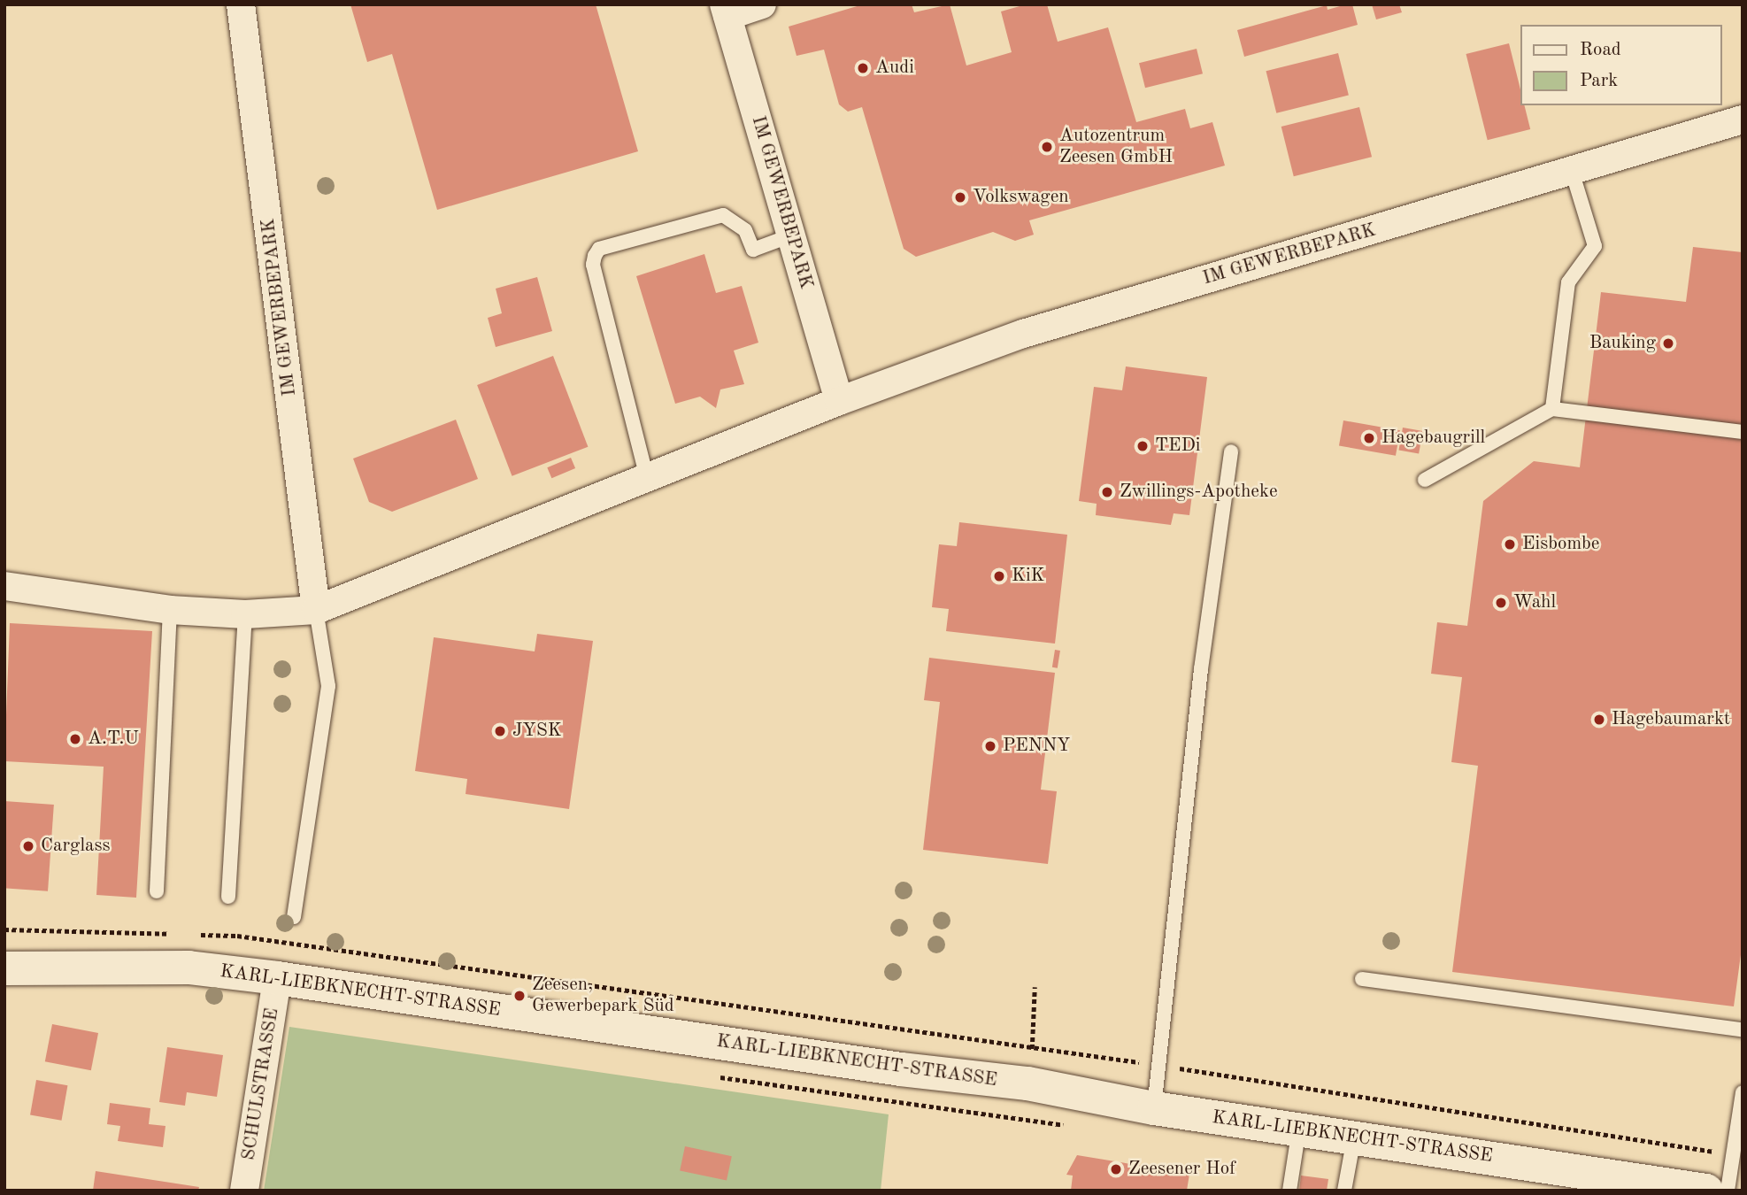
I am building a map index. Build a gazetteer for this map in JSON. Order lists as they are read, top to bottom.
{
  "streets": {
    "street": ["IM GEWERBEPARK", "KARL-LIEBKNECHT-STRASSE", "SCHULSTRASSE"]
  },
  "crossings": [
    ["KARL-LIEBKNECHT-STRASSE", "SCHULSTRASSE"]
  ],
  "places": [
    "Audi",
    "Autozentrum Zeesen GmbH",
    "Volkswagen",
    "Bauking",
    "Hagebaugrill",
    "TEDi",
    "Zwillings-Apotheke",
    "Eisbombe",
    "KiK",
    "Wahl",
    "Hagebaumarkt",
    "JYSK",
    "A.T.U",
    "PENNY",
    "Carglass",
    "Zeesen, Gewerbepark Süd",
    "Zeesener Hof"
  ],
  "legend": ["Road", "Park"]
}
